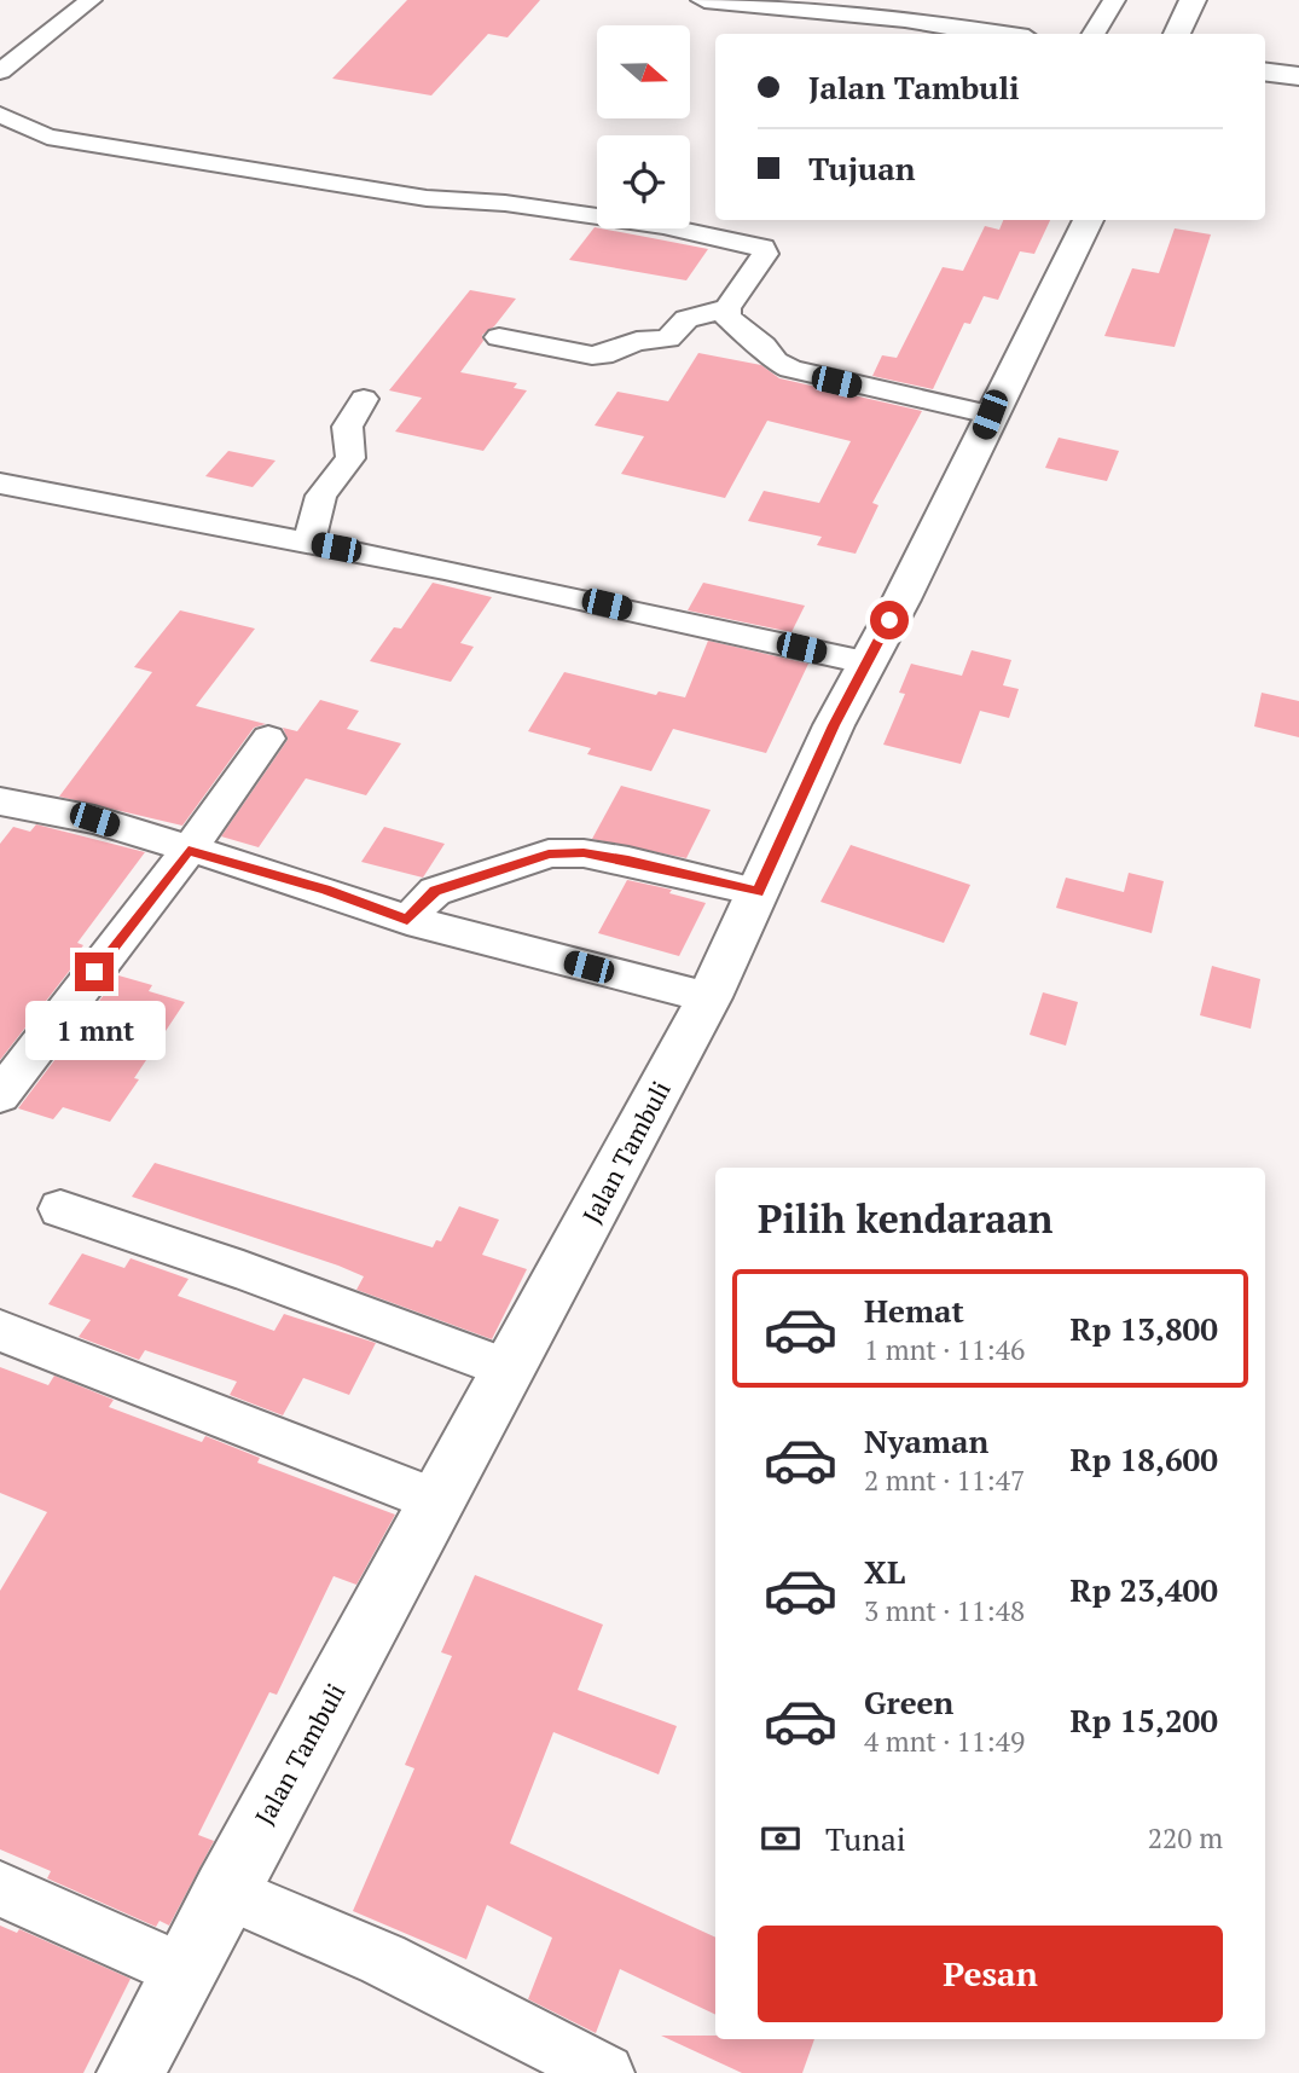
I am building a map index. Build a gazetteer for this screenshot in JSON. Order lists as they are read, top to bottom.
{
  "streets": {
    "street": ["Jalan Tambuli"]
  },
  "north": "right",
  "page": {
    "banner": ["Jalan Tambuli", "Tujuan"],
    "bubble": "1 mnt",
    "heading": "Pilih kendaraan",
    "list": [
      {
        "name": "Hemat",
        "note": "1 mnt · 11:46",
        "value": "Rp 13,800"
      },
      {
        "name": "Nyaman",
        "note": "2 mnt · 11:47",
        "value": "Rp 18,600"
      },
      {
        "name": "XL",
        "note": "3 mnt · 11:48",
        "value": "Rp 23,400"
      },
      {
        "name": "Green",
        "note": "4 mnt · 11:49",
        "value": "Rp 15,200"
      }
    ],
    "pay": ["Tunai", "220 m"],
    "buttons": "Pesan"
  }
}
